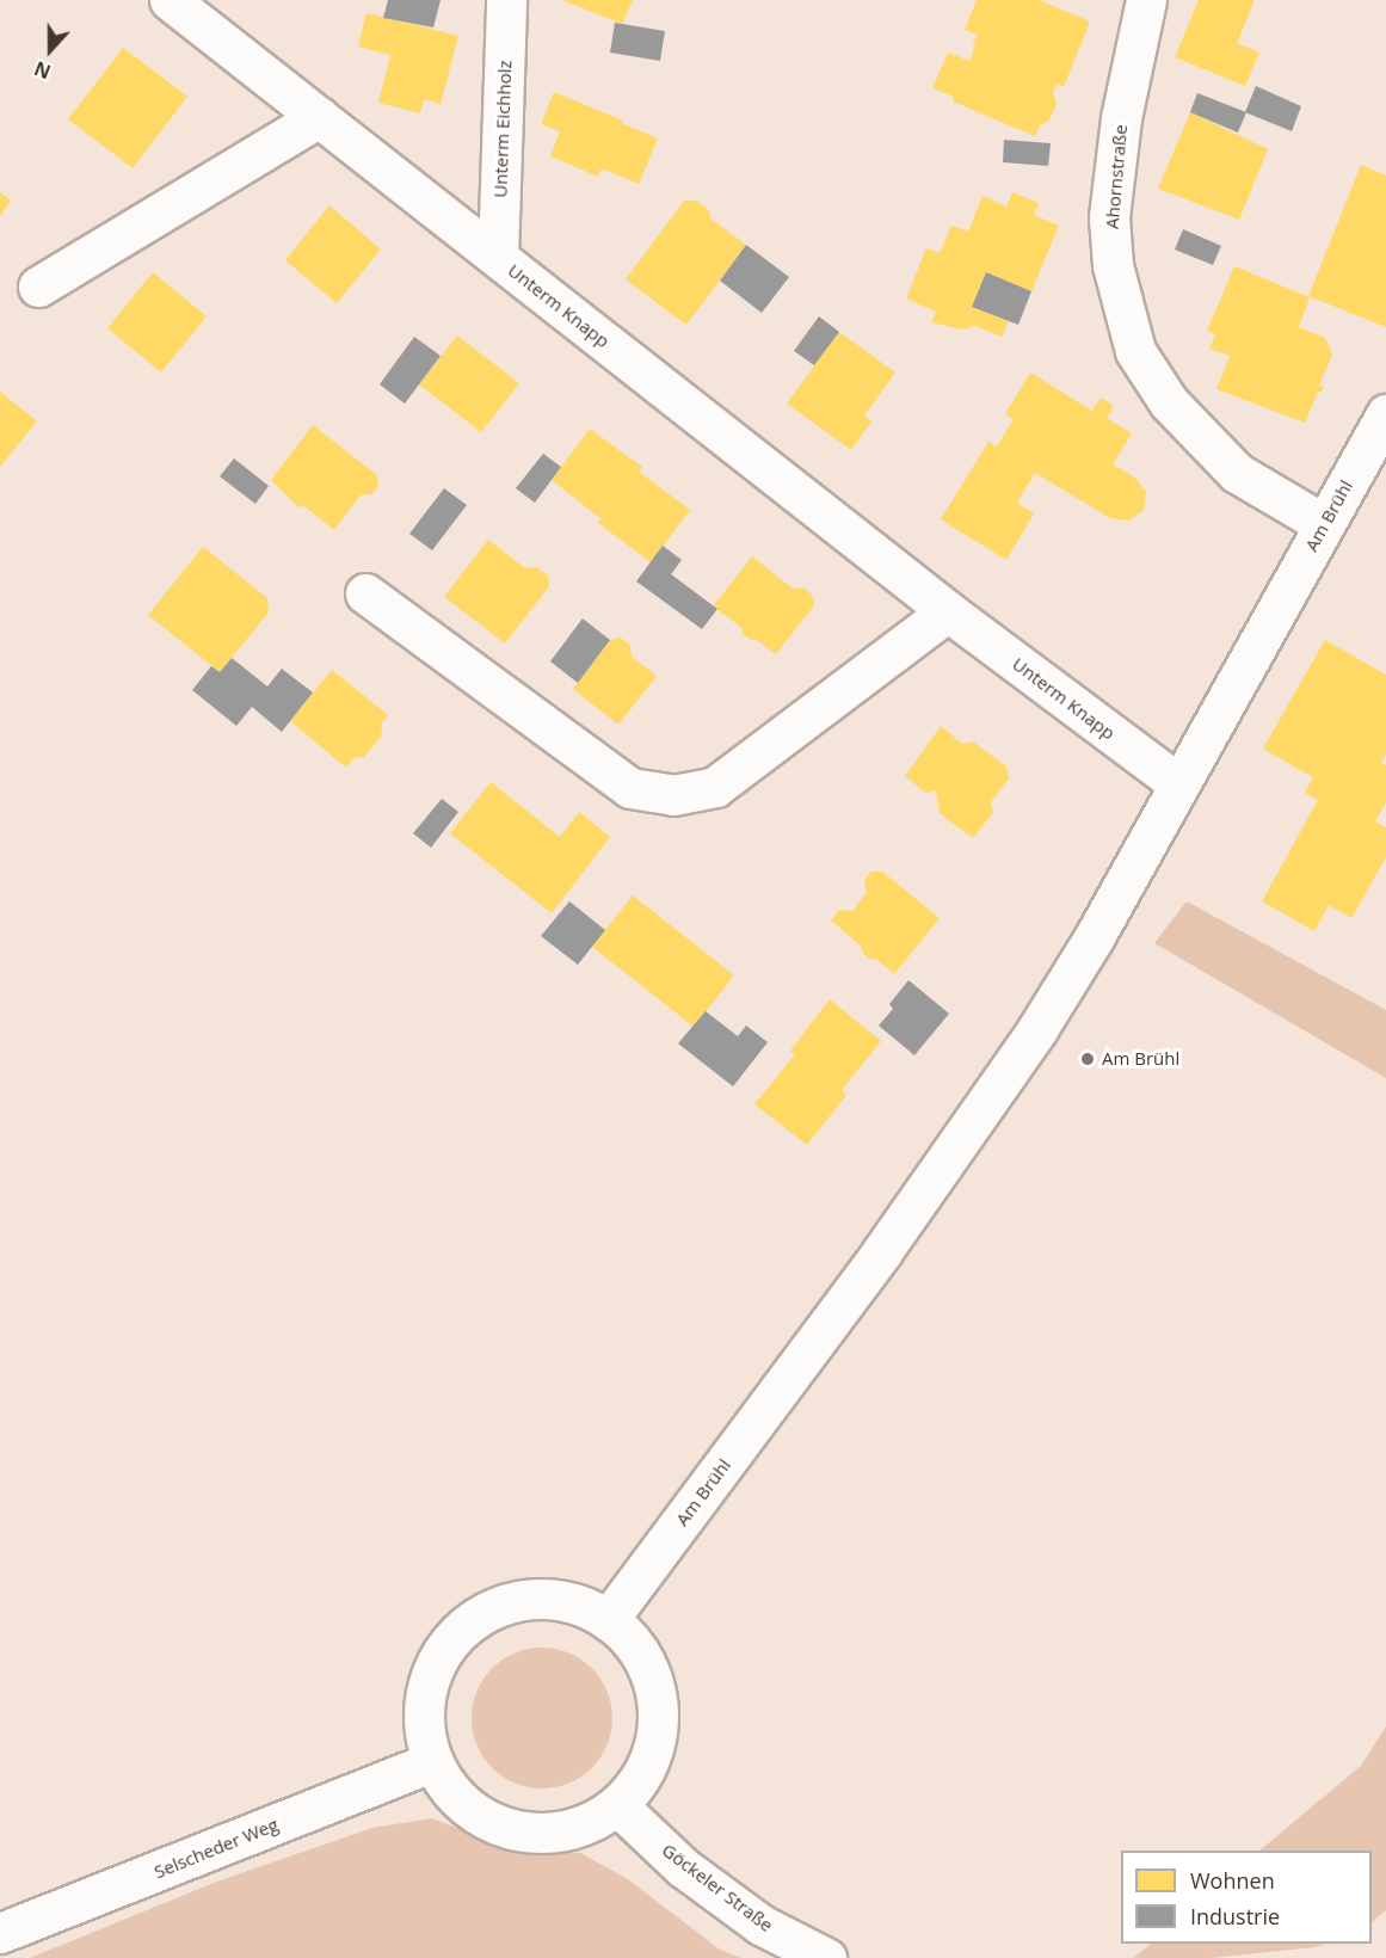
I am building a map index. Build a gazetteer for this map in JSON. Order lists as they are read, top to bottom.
{
  "streets": {
    "street": [
      "Unterm Eichholz",
      "Ahornstraße",
      "Unterm Knapp",
      "Am Brühl",
      "Selscheder Weg",
      "Göckeler Straße"
    ]
  },
  "crossings": [
    ["Unterm Eichholz", "Unterm Knapp"],
    ["Ahornstraße", "Am Brühl"],
    ["Unterm Knapp", "Am Brühl"],
    ["Am Brühl", "Selscheder Weg"],
    ["Am Brühl", "Göckeler Straße"],
    ["Selscheder Weg", "Göckeler Straße"]
  ],
  "places": ["Am Brühl"],
  "legend": ["Wohnen", "Industrie"],
  "north": "bottom"
}
